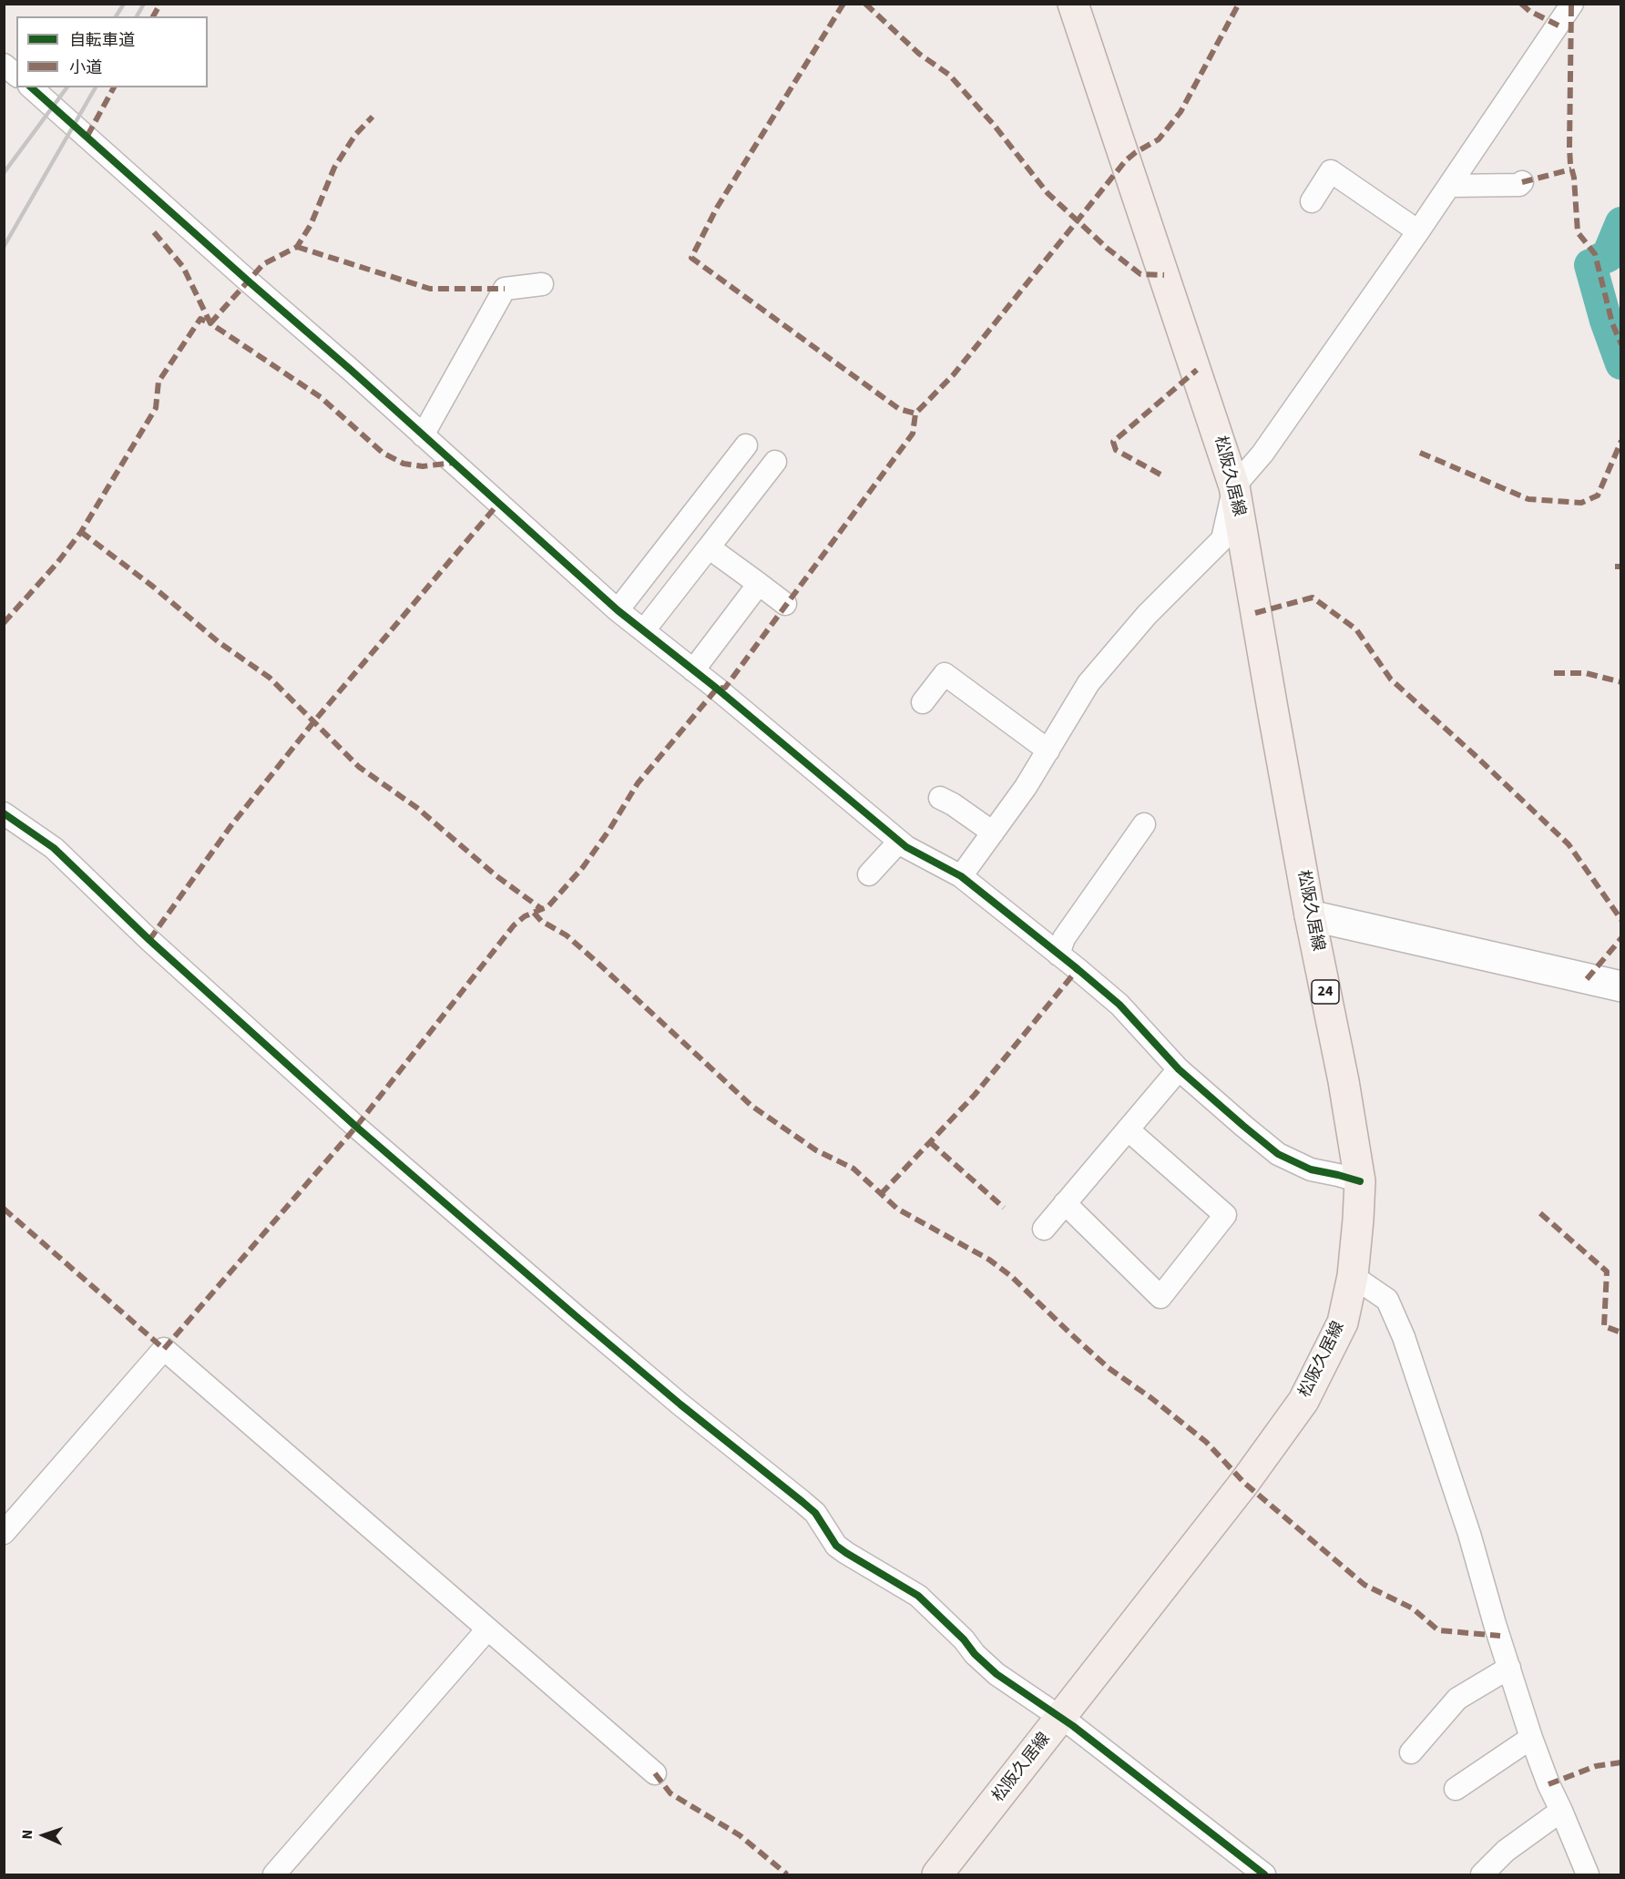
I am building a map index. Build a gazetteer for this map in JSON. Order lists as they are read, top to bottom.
{
  "streets": {
    "main road": ["松阪久居線", "24"]
  },
  "legend": ["自転車道", "小道"],
  "north": "left"
}
